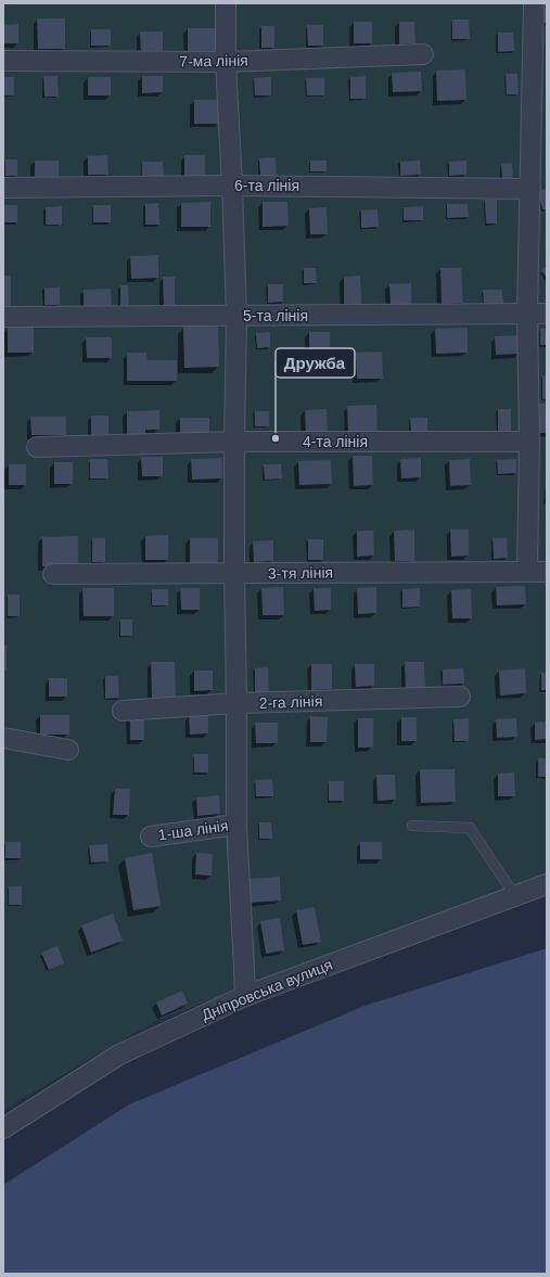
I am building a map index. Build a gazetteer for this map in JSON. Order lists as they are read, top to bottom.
{
  "streets": {
    "street": [
      "7-ма лінія",
      "6-та лінія",
      "5-та лінія",
      "4-та лінія",
      "3-тя лінія",
      "2-га лінія",
      "1-ша лінія",
      "Дніпровська вулиця"
    ]
  },
  "places": ["Дружба"]
}
